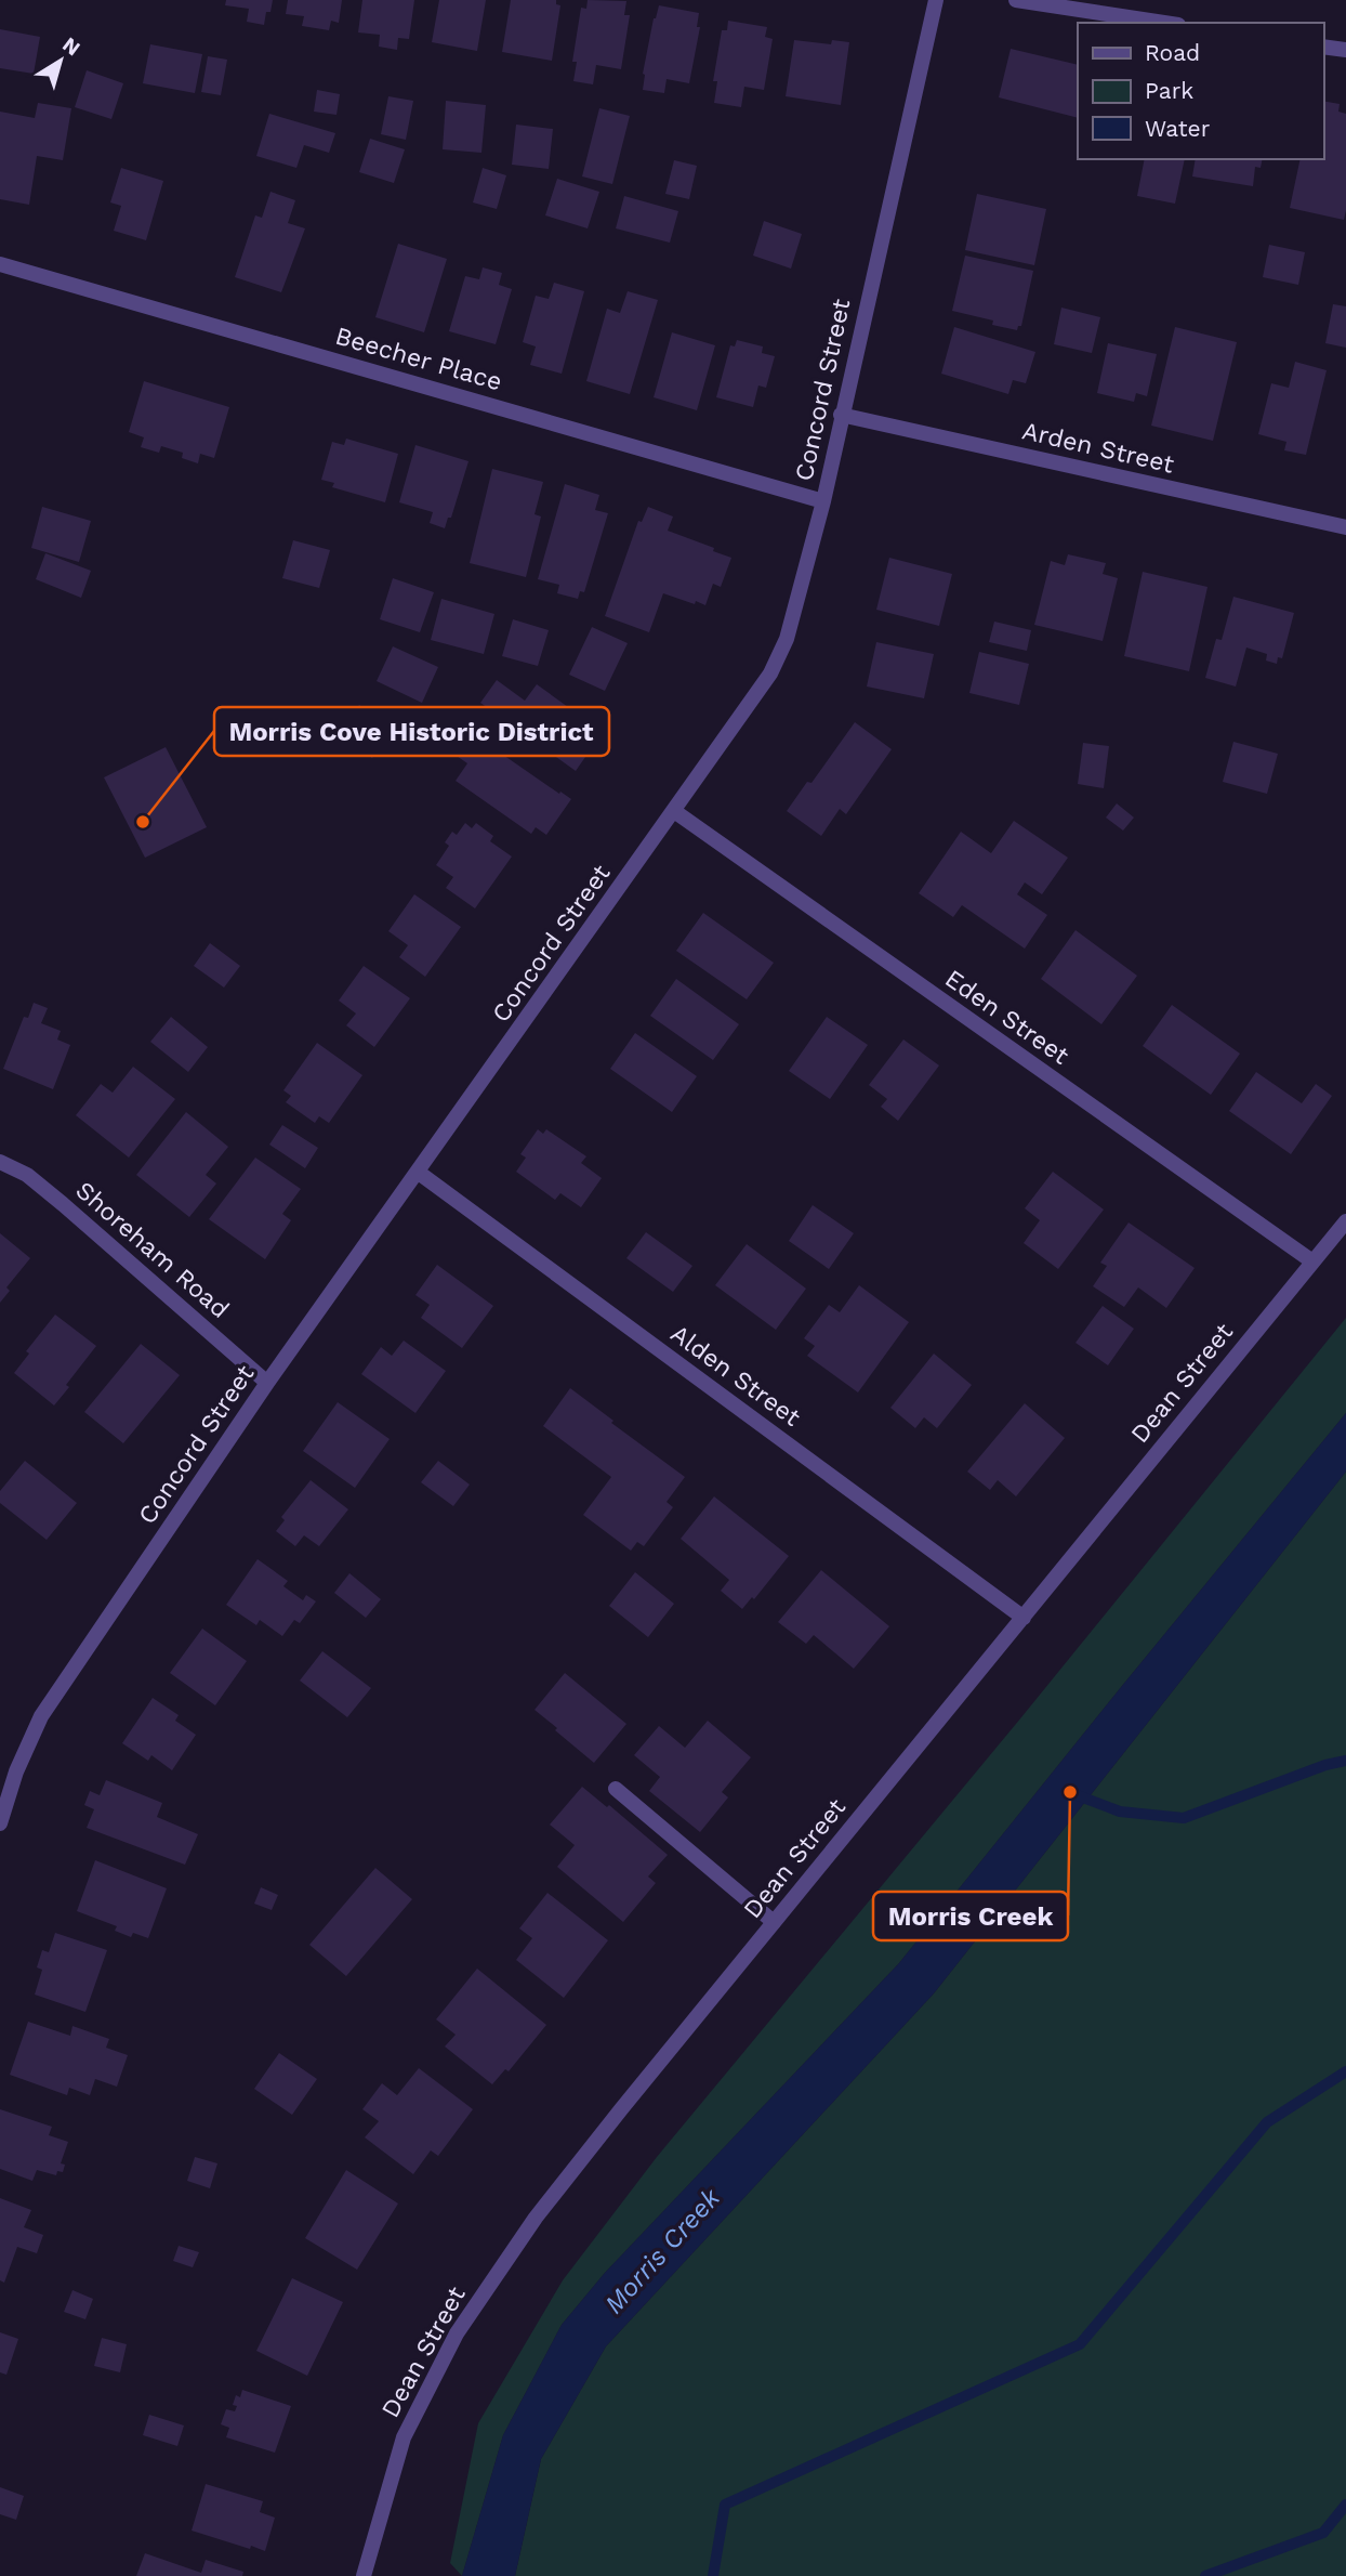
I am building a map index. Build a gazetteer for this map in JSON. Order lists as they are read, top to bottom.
{
  "streets": {
    "street": [
      "Beecher Place",
      "Concord Street",
      "Arden Street",
      "Eden Street",
      "Shoreham Road",
      "Alden Street",
      "Dean Street"
    ]
  },
  "crossings": [
    ["Beecher Place", "Concord Street"],
    ["Concord Street", "Arden Street"],
    ["Concord Street", "Eden Street"],
    ["Concord Street", "Shoreham Road"],
    ["Concord Street", "Alden Street"],
    ["Eden Street", "Dean Street"],
    ["Alden Street", "Dean Street"]
  ],
  "water": ["Morris Creek"],
  "places": ["Morris Cove Historic District", "Morris Creek"],
  "legend": ["Road", "Park", "Water"],
  "north": "top right"
}
